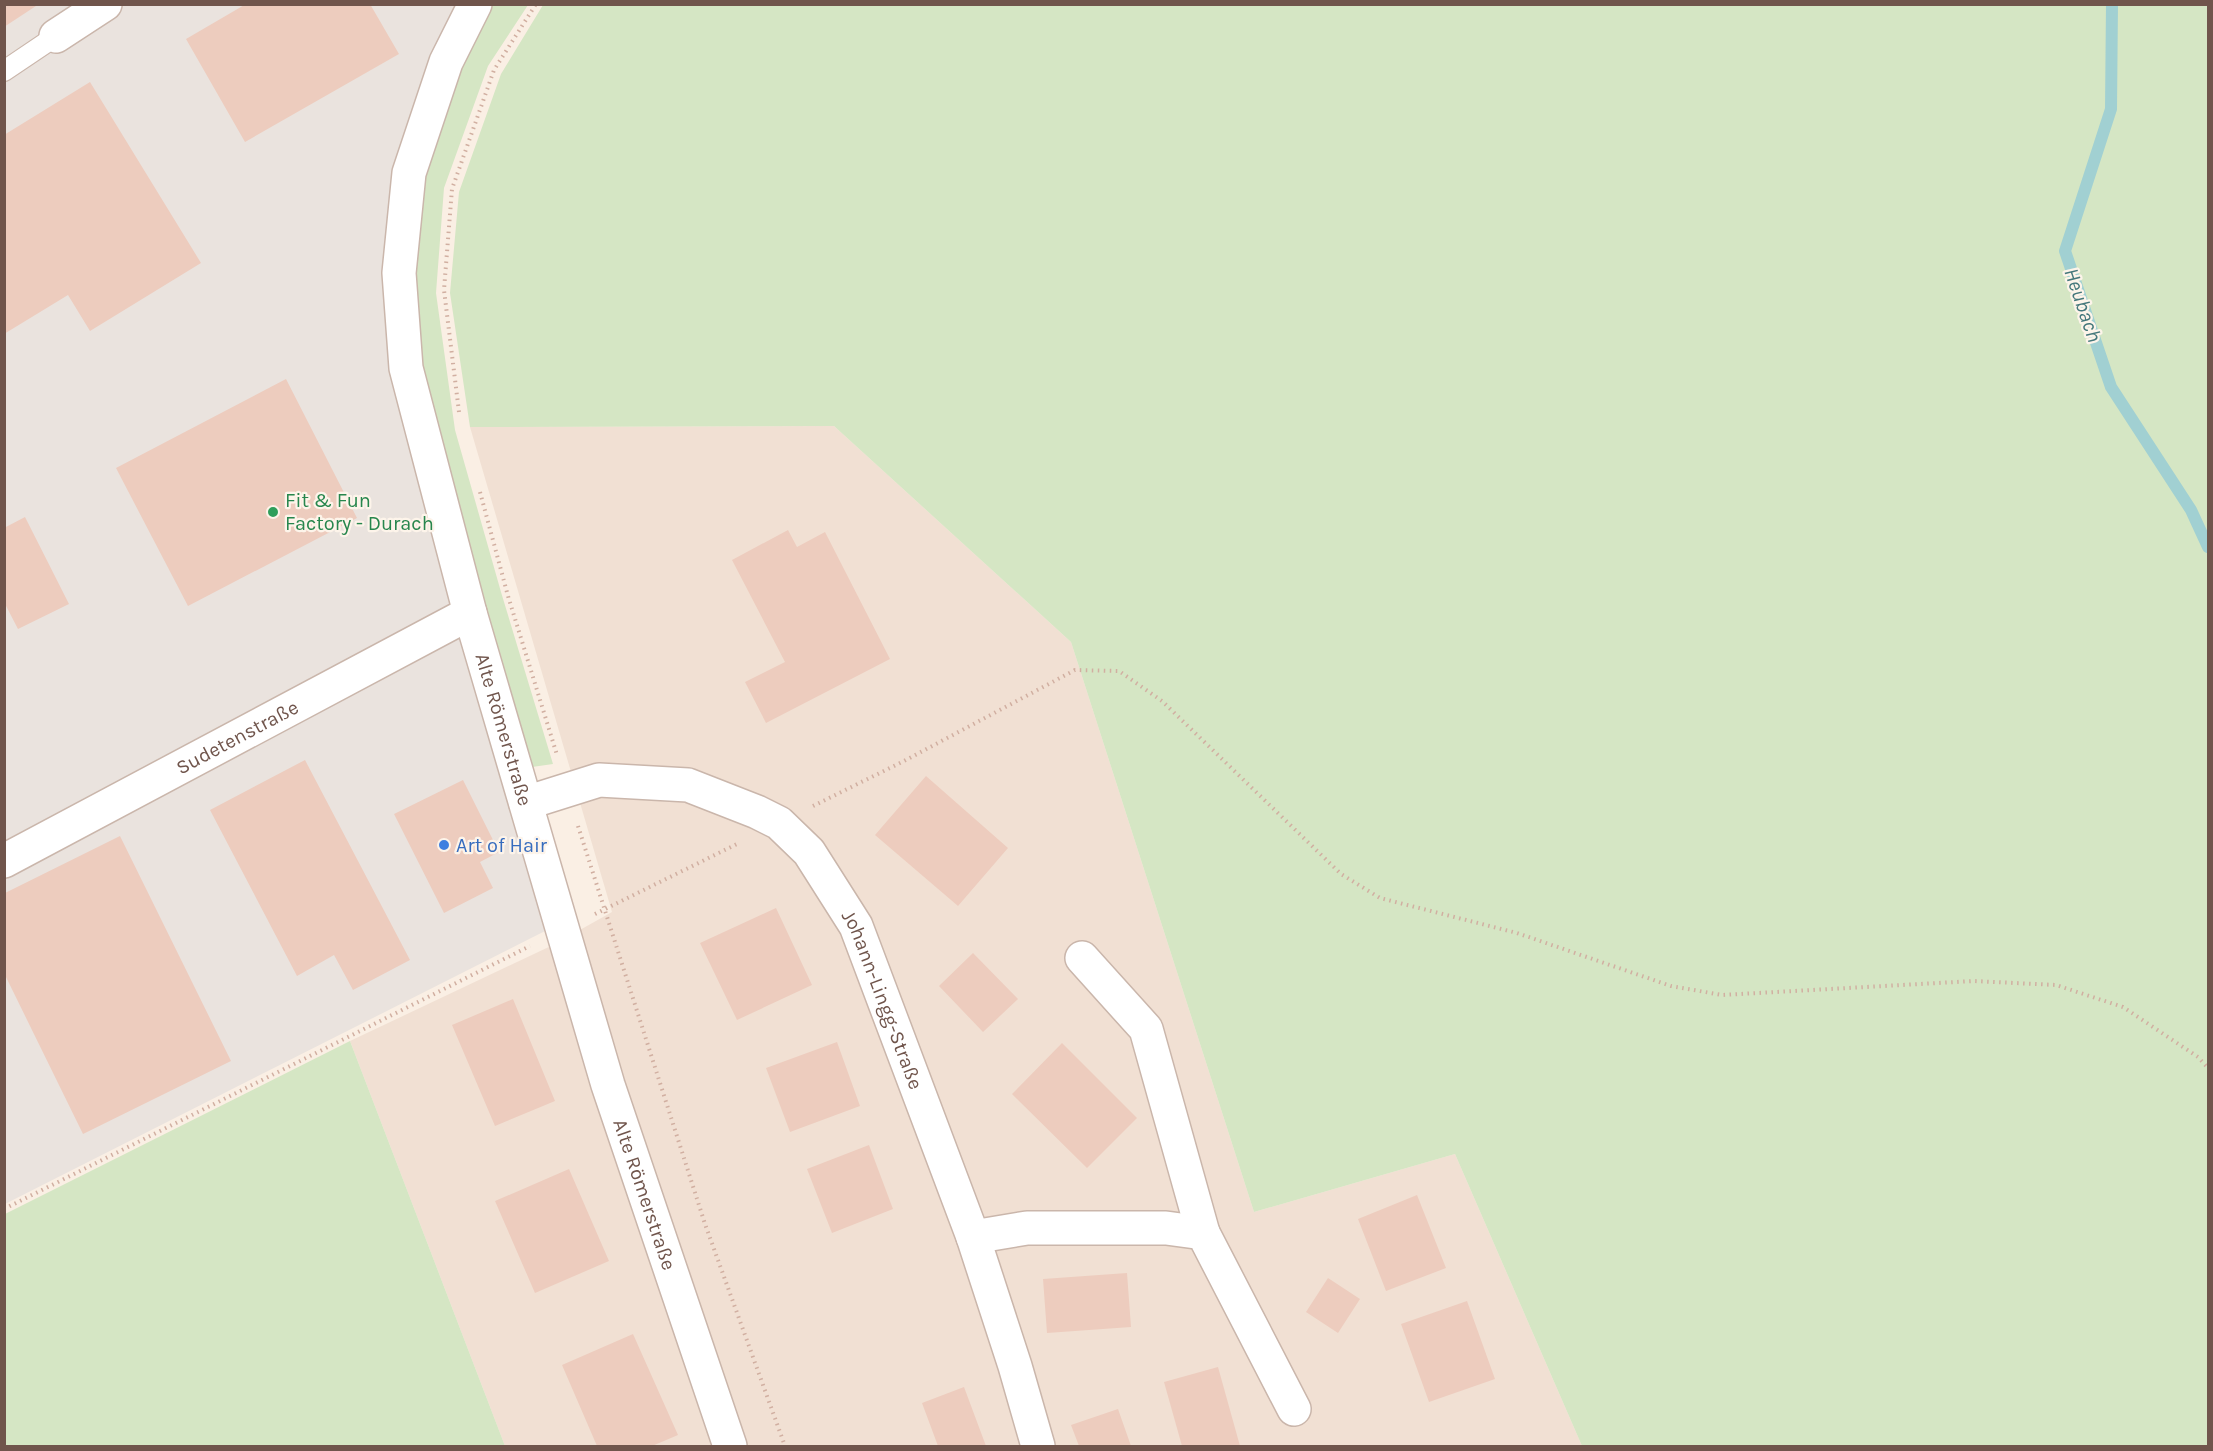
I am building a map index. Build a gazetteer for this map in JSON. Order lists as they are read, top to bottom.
{
  "streets": {
    "street": ["Alte Römerstraße", "Sudetenstraße", "Johann-Lingg-Straße"]
  },
  "crossings": [
    ["Alte Römerstraße", "Sudetenstraße"],
    ["Alte Römerstraße", "Johann-Lingg-Straße"]
  ],
  "water": ["Heubach"],
  "places": ["Fit & Fun Factory - Durach", "Art of Hair"]
}
